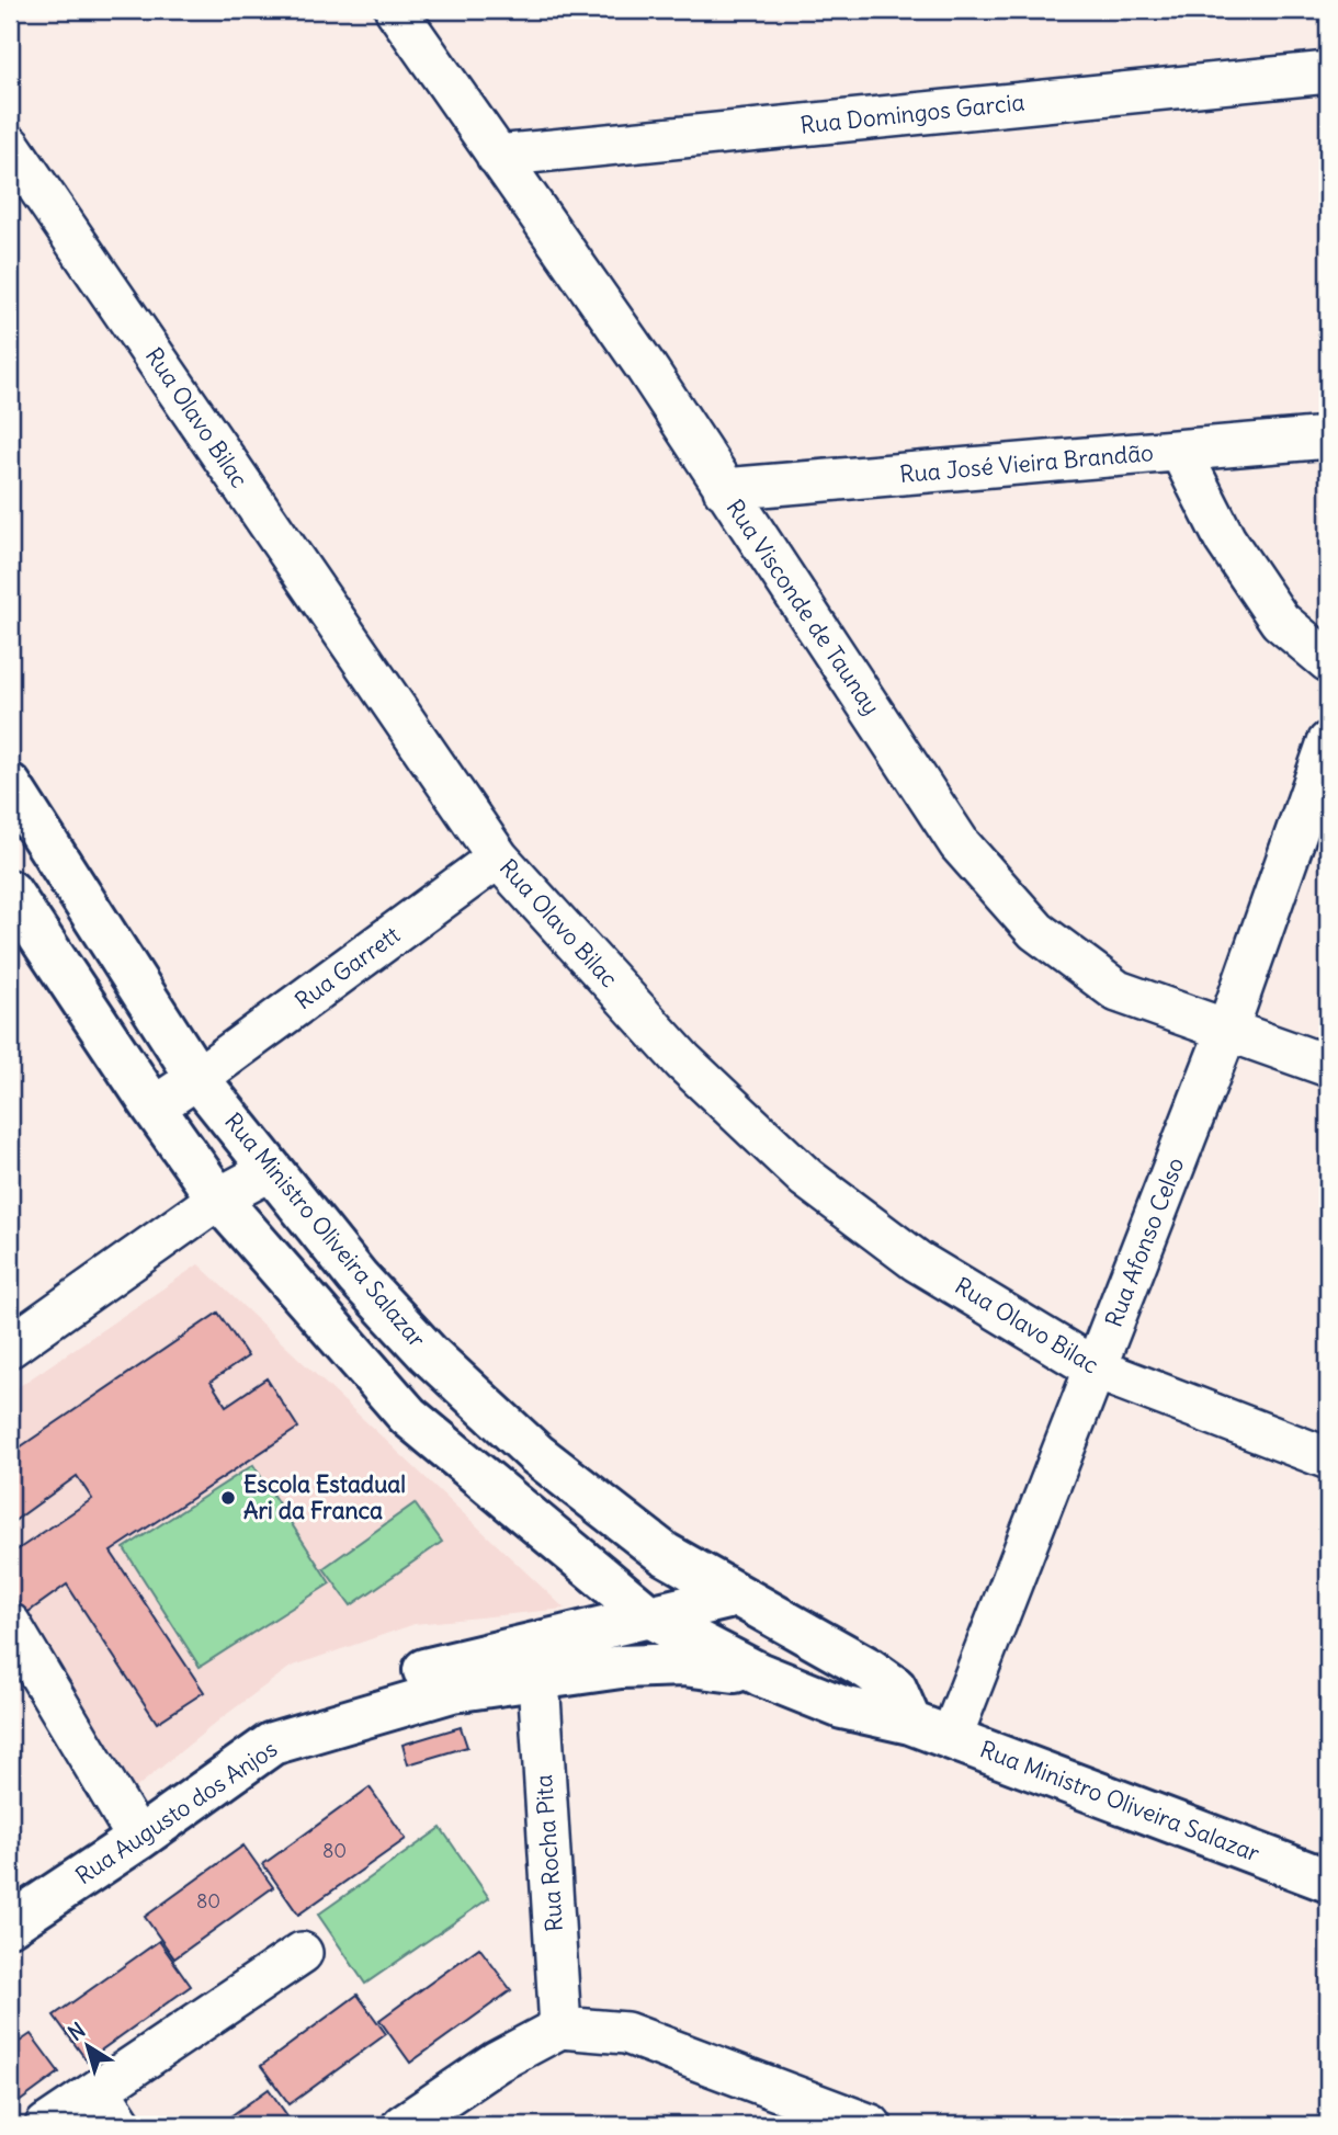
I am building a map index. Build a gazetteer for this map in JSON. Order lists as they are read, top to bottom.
{
  "streets": {
    "street": [
      "Rua Domingos Garcia",
      "Rua Olavo Bilac",
      "Rua José Vieira Brandão",
      "Rua Visconde de Taunay",
      "Rua Garrett",
      "Rua Ministro Oliveira Salazar",
      "Rua Afonso Celso",
      "Rua Augusto dos Anjos",
      "Rua Rocha Pita"
    ]
  },
  "crossings": [
    ["Rua Domingos Garcia", "Rua Visconde de Taunay"],
    ["Rua Olavo Bilac", "Rua Garrett"],
    ["Rua Olavo Bilac", "Rua Afonso Celso"],
    ["Rua José Vieira Brandão", "Rua Visconde de Taunay"],
    ["Rua Visconde de Taunay", "Rua Afonso Celso"],
    ["Rua Garrett", "Rua Ministro Oliveira Salazar"],
    ["Rua Ministro Oliveira Salazar", "Rua Afonso Celso"],
    ["Rua Ministro Oliveira Salazar", "Rua Augusto dos Anjos"],
    ["Rua Augusto dos Anjos", "Rua Rocha Pita"]
  ],
  "places": ["Escola Estadual Ari da Franca"],
  "house_numbers": ["80", "80"],
  "north": "top left"
}
